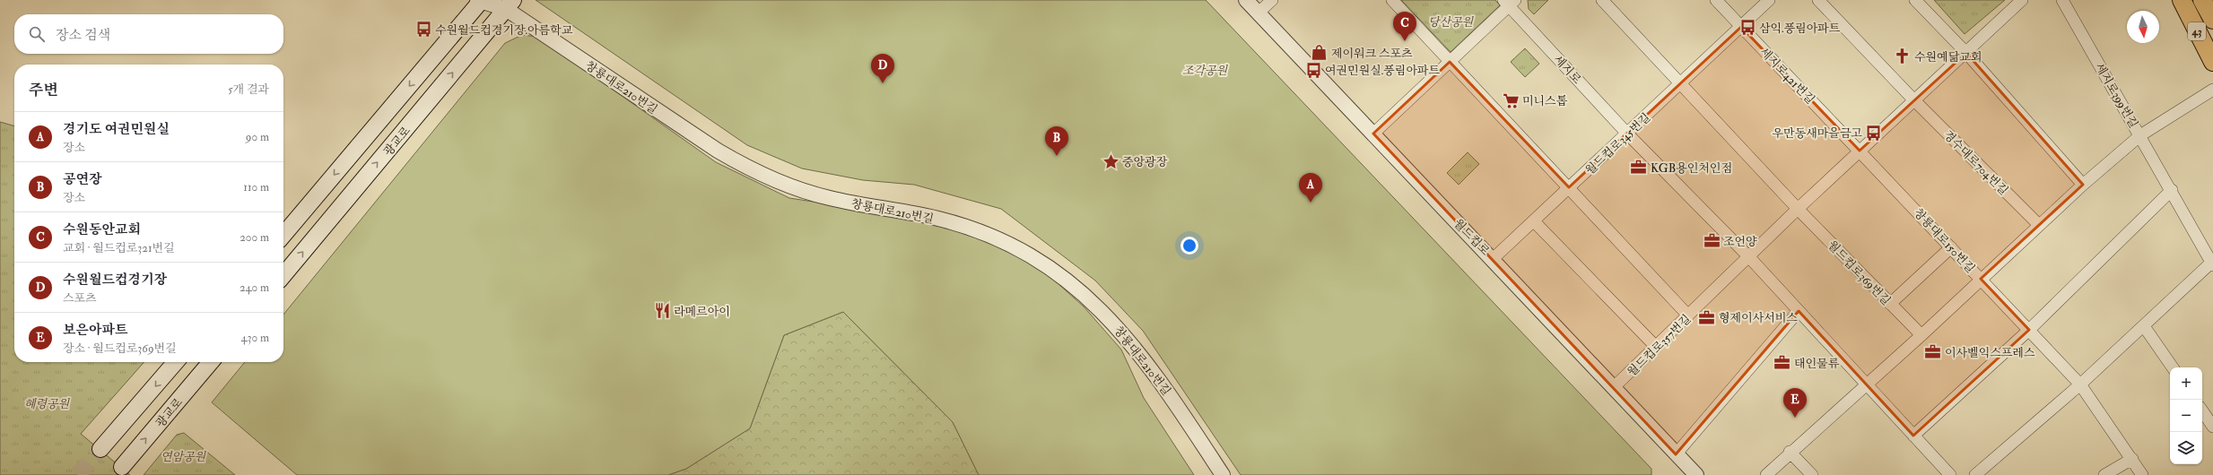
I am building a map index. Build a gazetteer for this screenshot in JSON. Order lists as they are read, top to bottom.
{
  "streets": {
    "main road": ["43", "광교로"],
    "street": [
      "세지로",
      "세지로421번길",
      "창룡대로210번길",
      "세지로399번길",
      "월드컵로345번길",
      "경수대로704번길",
      "월드컵로",
      "창룡대로150번길",
      "월드컵로369번길",
      "월드컵로357번길"
    ]
  },
  "crossings": [
    ["세지로", "월드컵로345번길"],
    ["세지로", "월드컵로"],
    ["세지로421번길", "월드컵로345번길"],
    ["세지로421번길", "창룡대로150번길"],
    ["세지로421번길", "월드컵로357번길"],
    ["창룡대로210번길", "광교로"],
    ["세지로399번길", "창룡대로150번길"],
    ["월드컵로345번길", "월드컵로"],
    ["경수대로704번길", "월드컵로357번길"],
    ["월드컵로", "월드컵로357번길"],
    ["창룡대로150번길", "월드컵로357번길"],
    ["월드컵로369번길", "월드컵로357번길"]
  ],
  "parks": [
    "당산공원",
    "조각공원",
    "혜령공원",
    "연암공원"
  ],
  "places": {
    "bus stop": [
      "삼익.풍림아파트",
      "수원월드컵경기장.아름학교",
      "여권민원실.풍림아파트",
      "우만동새마을금고"
    ],
    "shop": ["제이워크 스포츠"],
    "church": ["수원예닮교회"],
    "supermarket": ["미니스톱"],
    "place": ["중앙광장"],
    "office": [
      "KGB용인처인점",
      "조언양",
      "형제이사서비스",
      "이사벨익스프레스",
      "태인물류"
    ],
    "restaurant": ["라메르아이"]
  },
  "north": "bottom",
  "page": {
    "pins": [
      "C",
      "D",
      "B",
      "A",
      "E"
    ],
    "search": "장소 검색",
    "heading": ["주변", "5개 결과"],
    "list": [
      {
        "mark": "A",
        "name": "경기도 여권민원실",
        "note": "장소",
        "value": "90 m"
      },
      {
        "mark": "B",
        "name": "공연장",
        "note": "장소",
        "value": "110 m"
      },
      {
        "mark": "C",
        "name": "수원동안교회",
        "note": "교회 · 월드컵로321번길",
        "value": "200 m"
      },
      {
        "mark": "D",
        "name": "수원월드컵경기장",
        "note": "스포츠",
        "value": "240 m"
      },
      {
        "mark": "E",
        "name": "보은아파트",
        "note": "장소 · 월드컵로369번길",
        "value": "430 m"
      }
    ],
    "map_buttons": ["+", "−"]
  }
}
